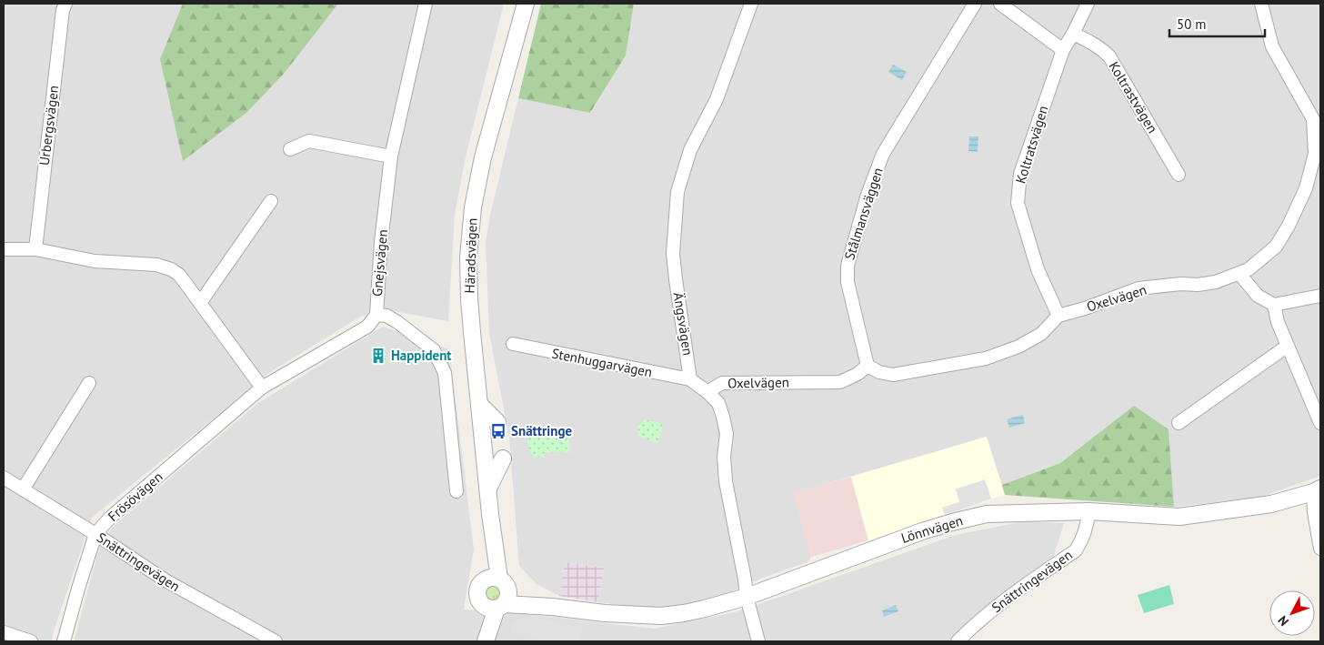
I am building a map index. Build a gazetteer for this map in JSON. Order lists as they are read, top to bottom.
{
  "streets": {
    "street": [
      "Koltrastvägen",
      "Urbergsvägen",
      "Koltratsvägen",
      "Stålmansväggen",
      "Häradsvägen",
      "Gnejsvägen",
      "Oxelvägen",
      "Ängsvägen",
      "Stenhuggarvägen",
      "Frösövägen",
      "Lönnvägen",
      "Snättringevägen"
    ]
  },
  "crossings": [
    ["Koltrastvägen", "Koltratsvägen"],
    ["Koltratsvägen", "Oxelvägen"],
    ["Stålmansväggen", "Oxelvägen"],
    ["Häradsvägen", "Lönnvägen"],
    ["Gnejsvägen", "Frösövägen"],
    ["Ängsvägen", "Stenhuggarvägen"],
    ["Frösövägen", "Snättringevägen"],
    ["Lönnvägen", "Snättringevägen"]
  ],
  "places": {
    "building": ["Happident"],
    "bus stop": ["Snättringe"]
  },
  "scale_bar": "50 m",
  "north": "bottom left"
}
